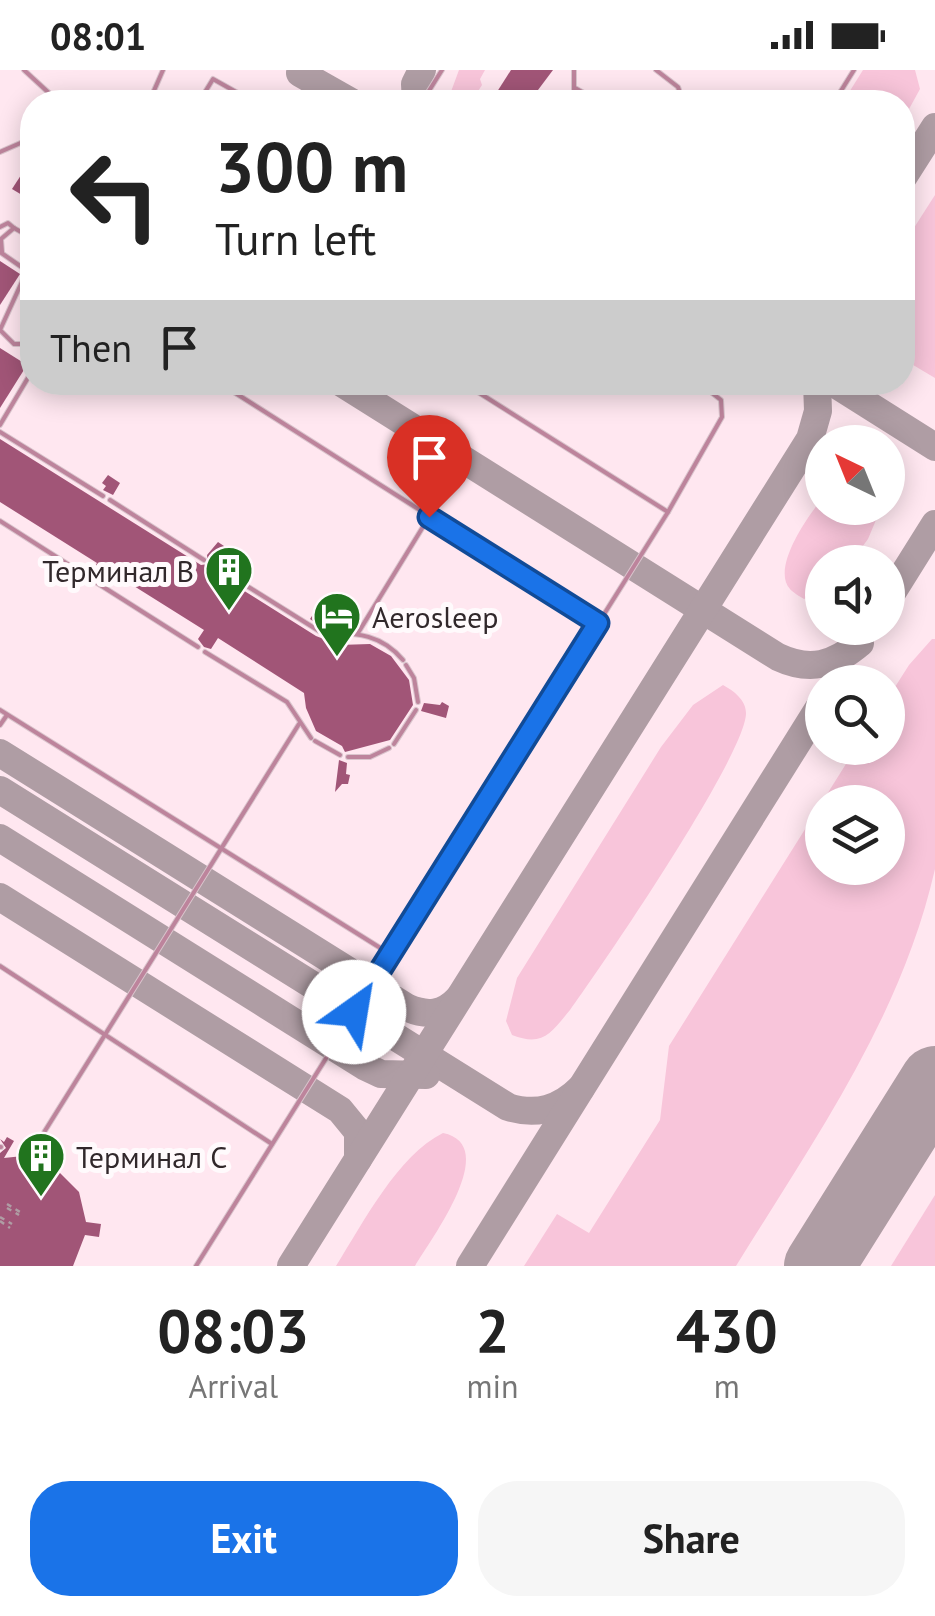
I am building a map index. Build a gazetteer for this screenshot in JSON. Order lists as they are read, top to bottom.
{
  "places": {
    "building": ["Терминал B", "Терминал C"],
    "hotel": ["Aerosleep"]
  },
  "north": "top left",
  "page": {
    "status": "08:01",
    "turn": ["300 m", "Turn left"],
    "then": "Then",
    "eta": [
      "08:03",
      "Arrival",
      "2",
      "min",
      "430",
      "m"
    ],
    "buttons": ["Exit", "Share"]
  }
}
